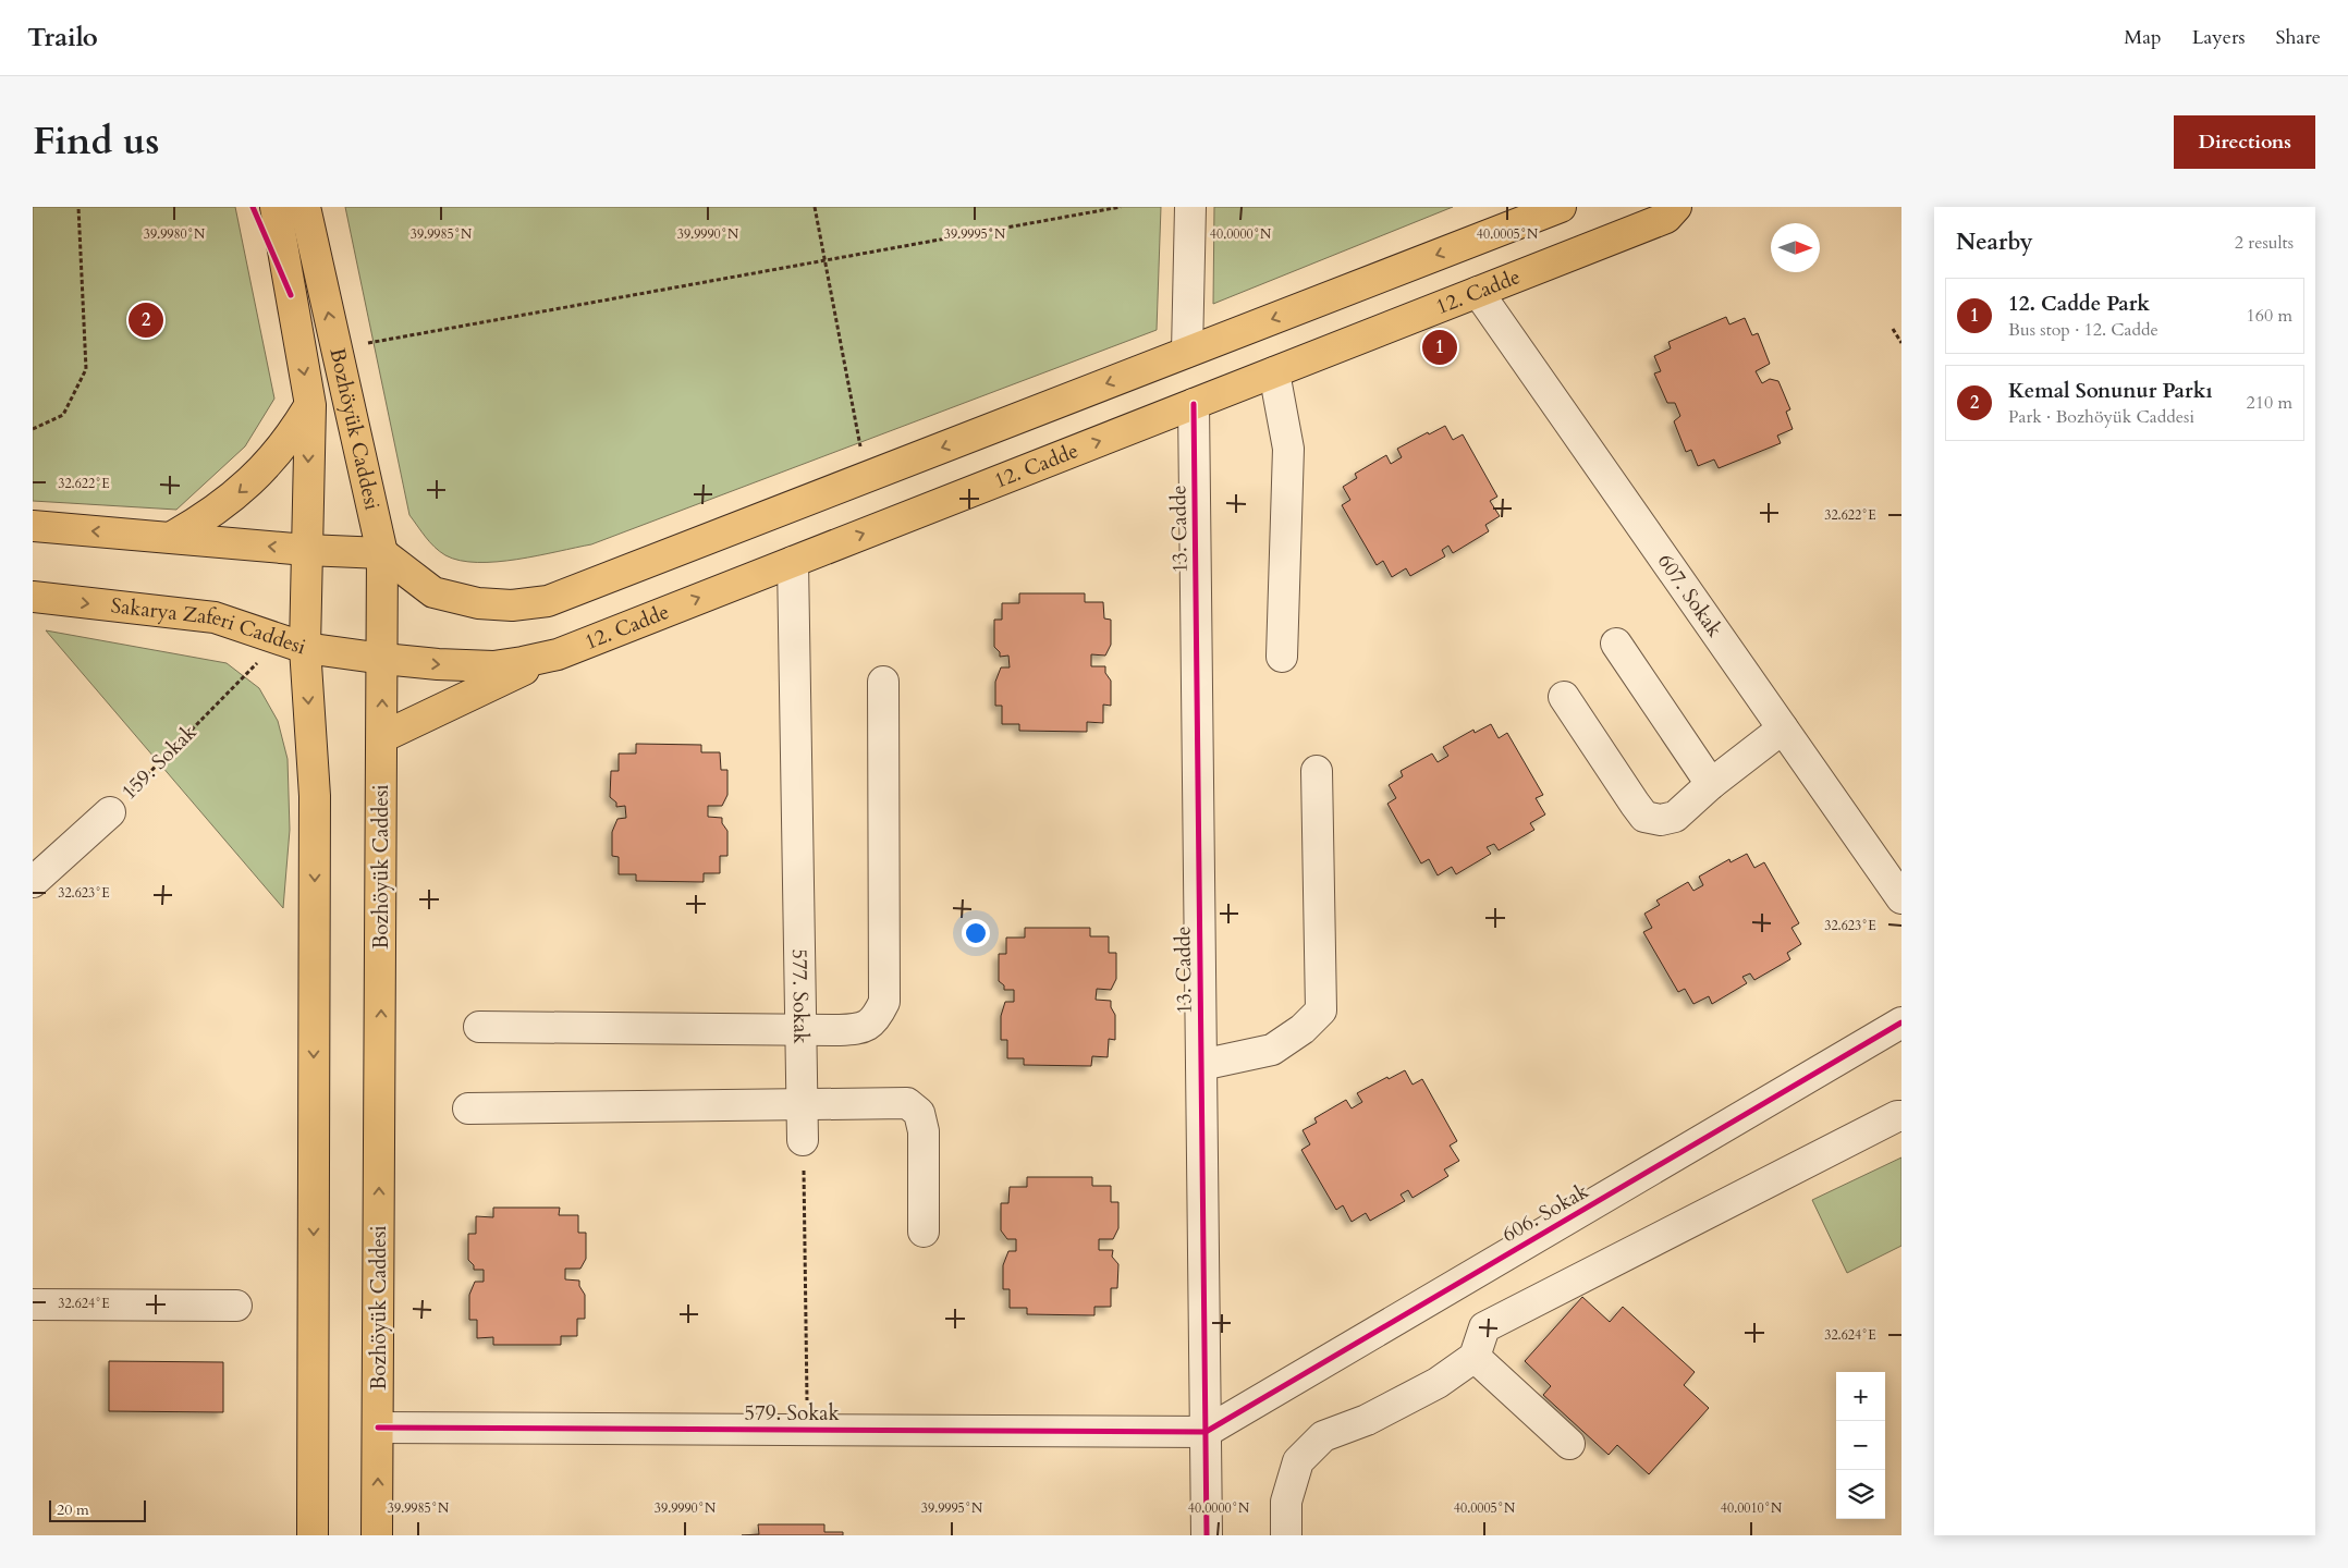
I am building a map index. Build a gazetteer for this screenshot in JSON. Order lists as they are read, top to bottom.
{
  "streets": {
    "main road": ["12. Cadde", "Bozhöyük Caddesi", "Sakarya Zaferi Caddesi"],
    "street": [
      "13. Cadde",
      "607. Sokak",
      "159. Sokak",
      "577. Sokak",
      "606. Sokak",
      "579. Sokak"
    ]
  },
  "crossings": [
    ["12. Cadde", "Bozhöyük Caddesi"],
    ["12. Cadde", "13. Cadde"],
    ["12. Cadde", "607. Sokak"],
    ["12. Cadde", "Sakarya Zaferi Caddesi"],
    ["12. Cadde", "577. Sokak"],
    ["Bozhöyük Caddesi", "Sakarya Zaferi Caddesi"],
    ["Bozhöyük Caddesi", "159. Sokak"],
    ["Bozhöyük Caddesi", "579. Sokak"],
    ["13. Cadde", "606. Sokak"],
    ["13. Cadde", "579. Sokak"],
    ["Sakarya Zaferi Caddesi", "159. Sokak"],
    ["606. Sokak", "579. Sokak"]
  ],
  "scale_bar": "20 m",
  "north": "right",
  "page": {
    "header": "Trailo",
    "nav": ["Map", "Layers", "Share"],
    "title": "Find us",
    "buttons": "Directions",
    "heading": ["Nearby", "2 results"],
    "list": [
      {
        "mark": "1",
        "name": "12. Cadde Park",
        "note": "Bus stop · 12. Cadde",
        "value": "160 m"
      },
      {
        "mark": "2",
        "name": "Kemal Sonunur Parkı",
        "note": "Park · Bozhöyük Caddesi",
        "value": "210 m"
      }
    ],
    "pins": ["2", "1"],
    "map_buttons": ["+", "−"],
    "scale": "20 m"
  },
  "coordinates": [
    "39.9980°N",
    "39.9985°N",
    "39.9990°N",
    "39.9995°N",
    "40.0000°N",
    "40.0005°N",
    "32.622°E",
    "32.623°E",
    "32.624°E",
    "40.0010°N"
  ]
}
